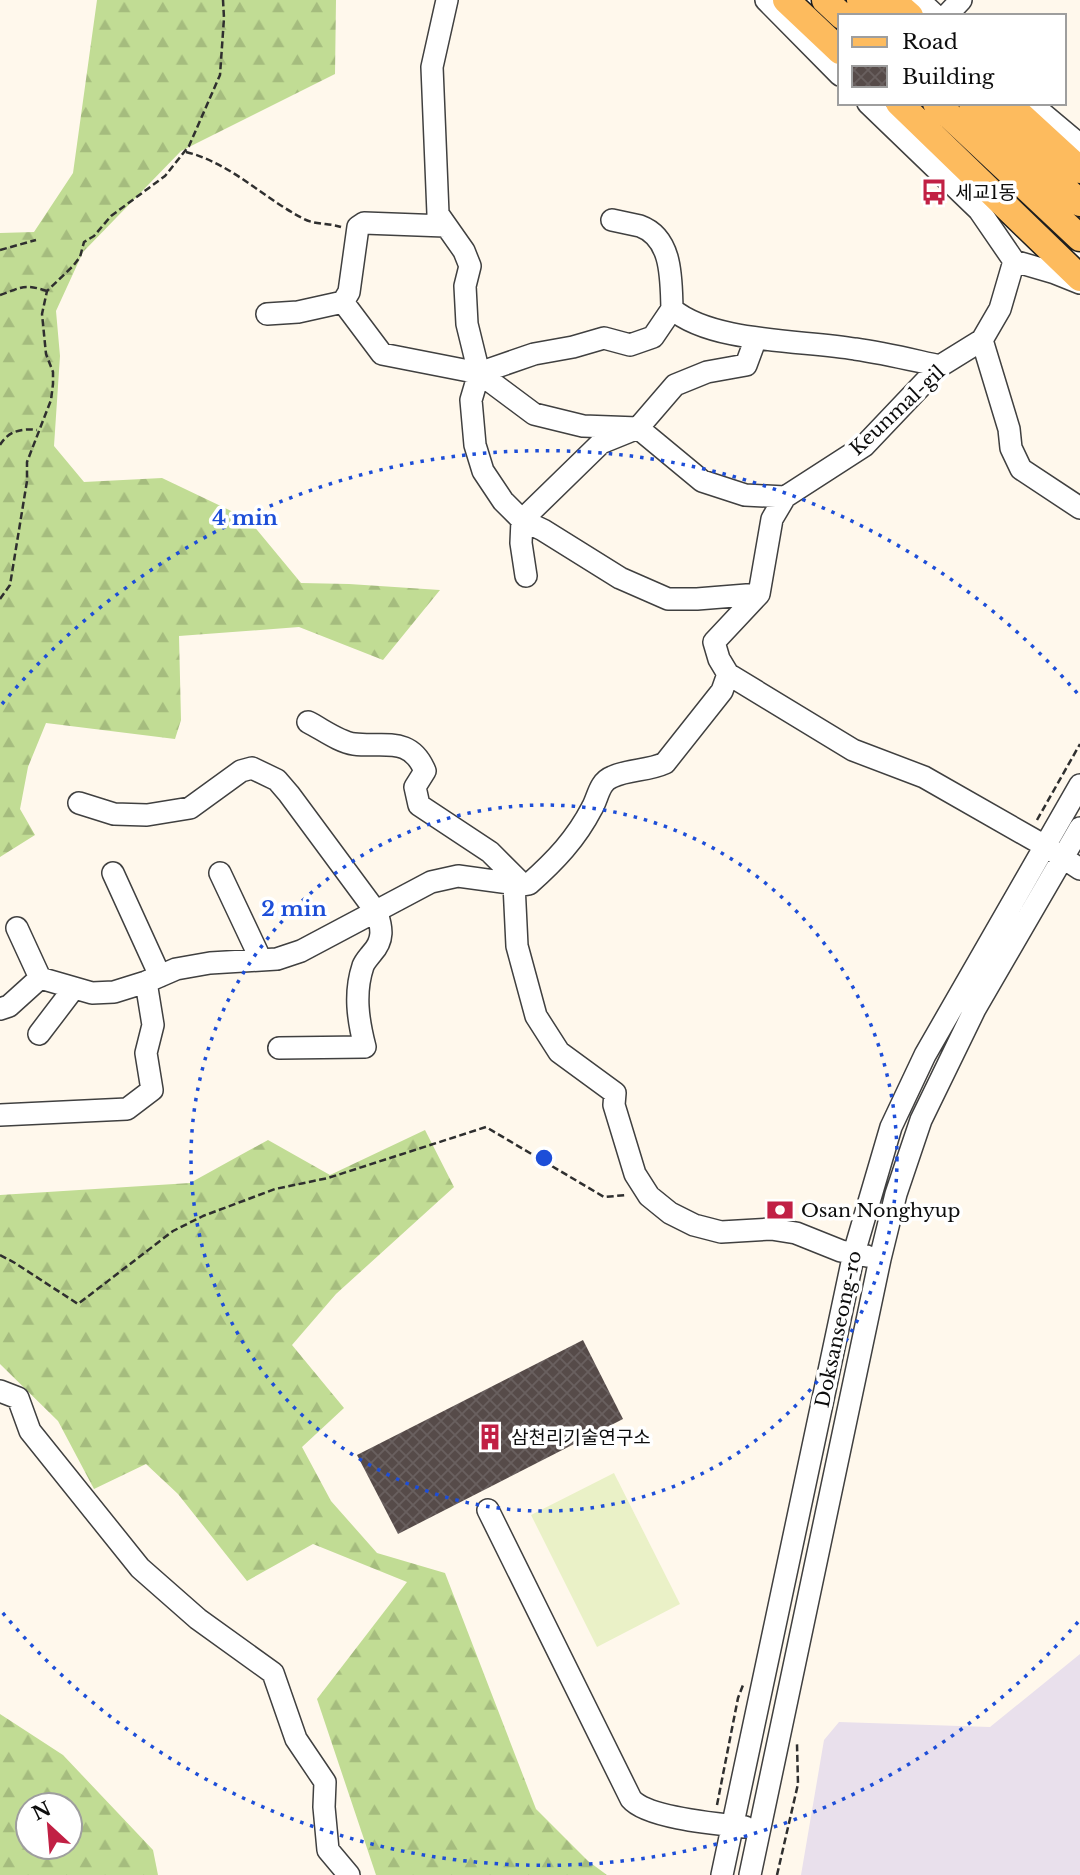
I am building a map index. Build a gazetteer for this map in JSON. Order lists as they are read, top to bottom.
{
  "streets": {
    "street": ["Keunmal-gil", "Doksanseong-ro"]
  },
  "places": {
    "bus stop": ["세교1동"],
    "bank": ["Osan Nonghyup"],
    "building": ["삼천리기술연구소"]
  },
  "legend": ["Road", "Building"],
  "north": "top left",
  "rings": ["4 min", "2 min"]
}
